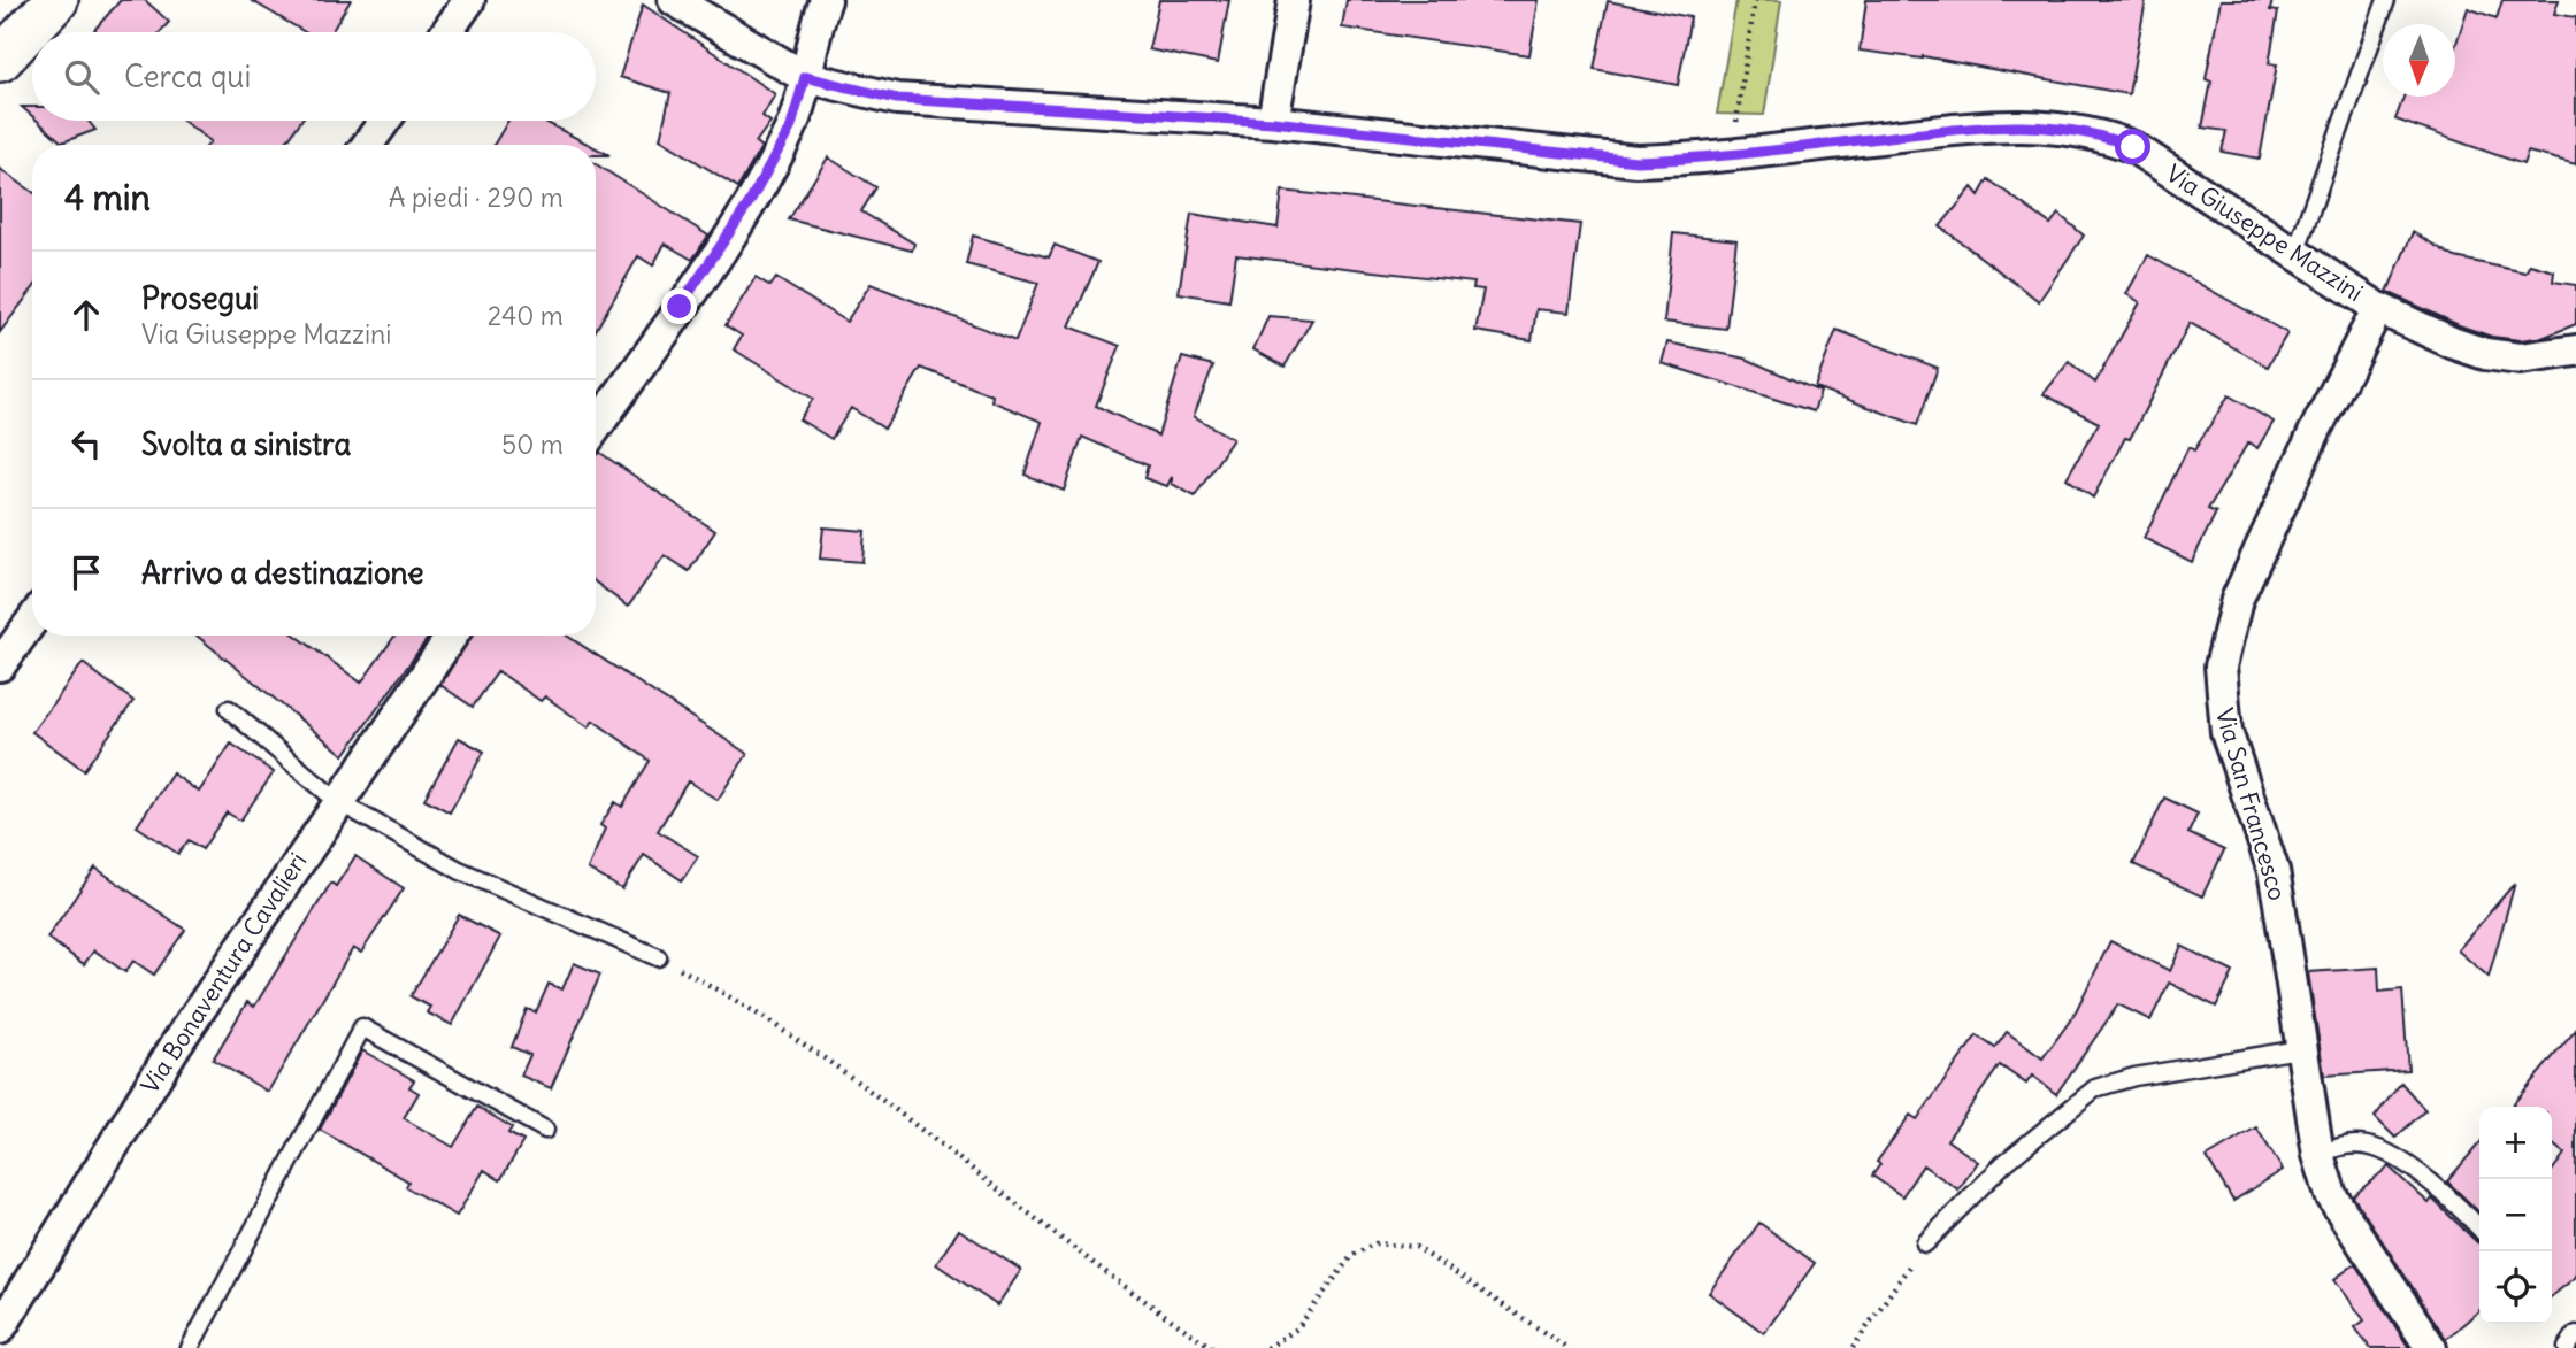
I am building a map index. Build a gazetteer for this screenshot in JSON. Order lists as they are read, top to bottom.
{
  "streets": {
    "street": ["Via Giuseppe Mazzini", "Via San Francesco", "Via Bonaventura Cavalieri"]
  },
  "crossings": [
    ["Via Giuseppe Mazzini", "Via San Francesco"]
  ],
  "north": "bottom",
  "page": {
    "search": "Cerca qui",
    "heading": ["4 min", "A piedi · 290 m"],
    "list": [
      ["Prosegui", "Via Giuseppe Mazzini", "240 m"],
      ["Svolta a sinistra", "50 m"],
      "Arrivo a destinazione"
    ],
    "map_buttons": ["+", "−"]
  }
}
